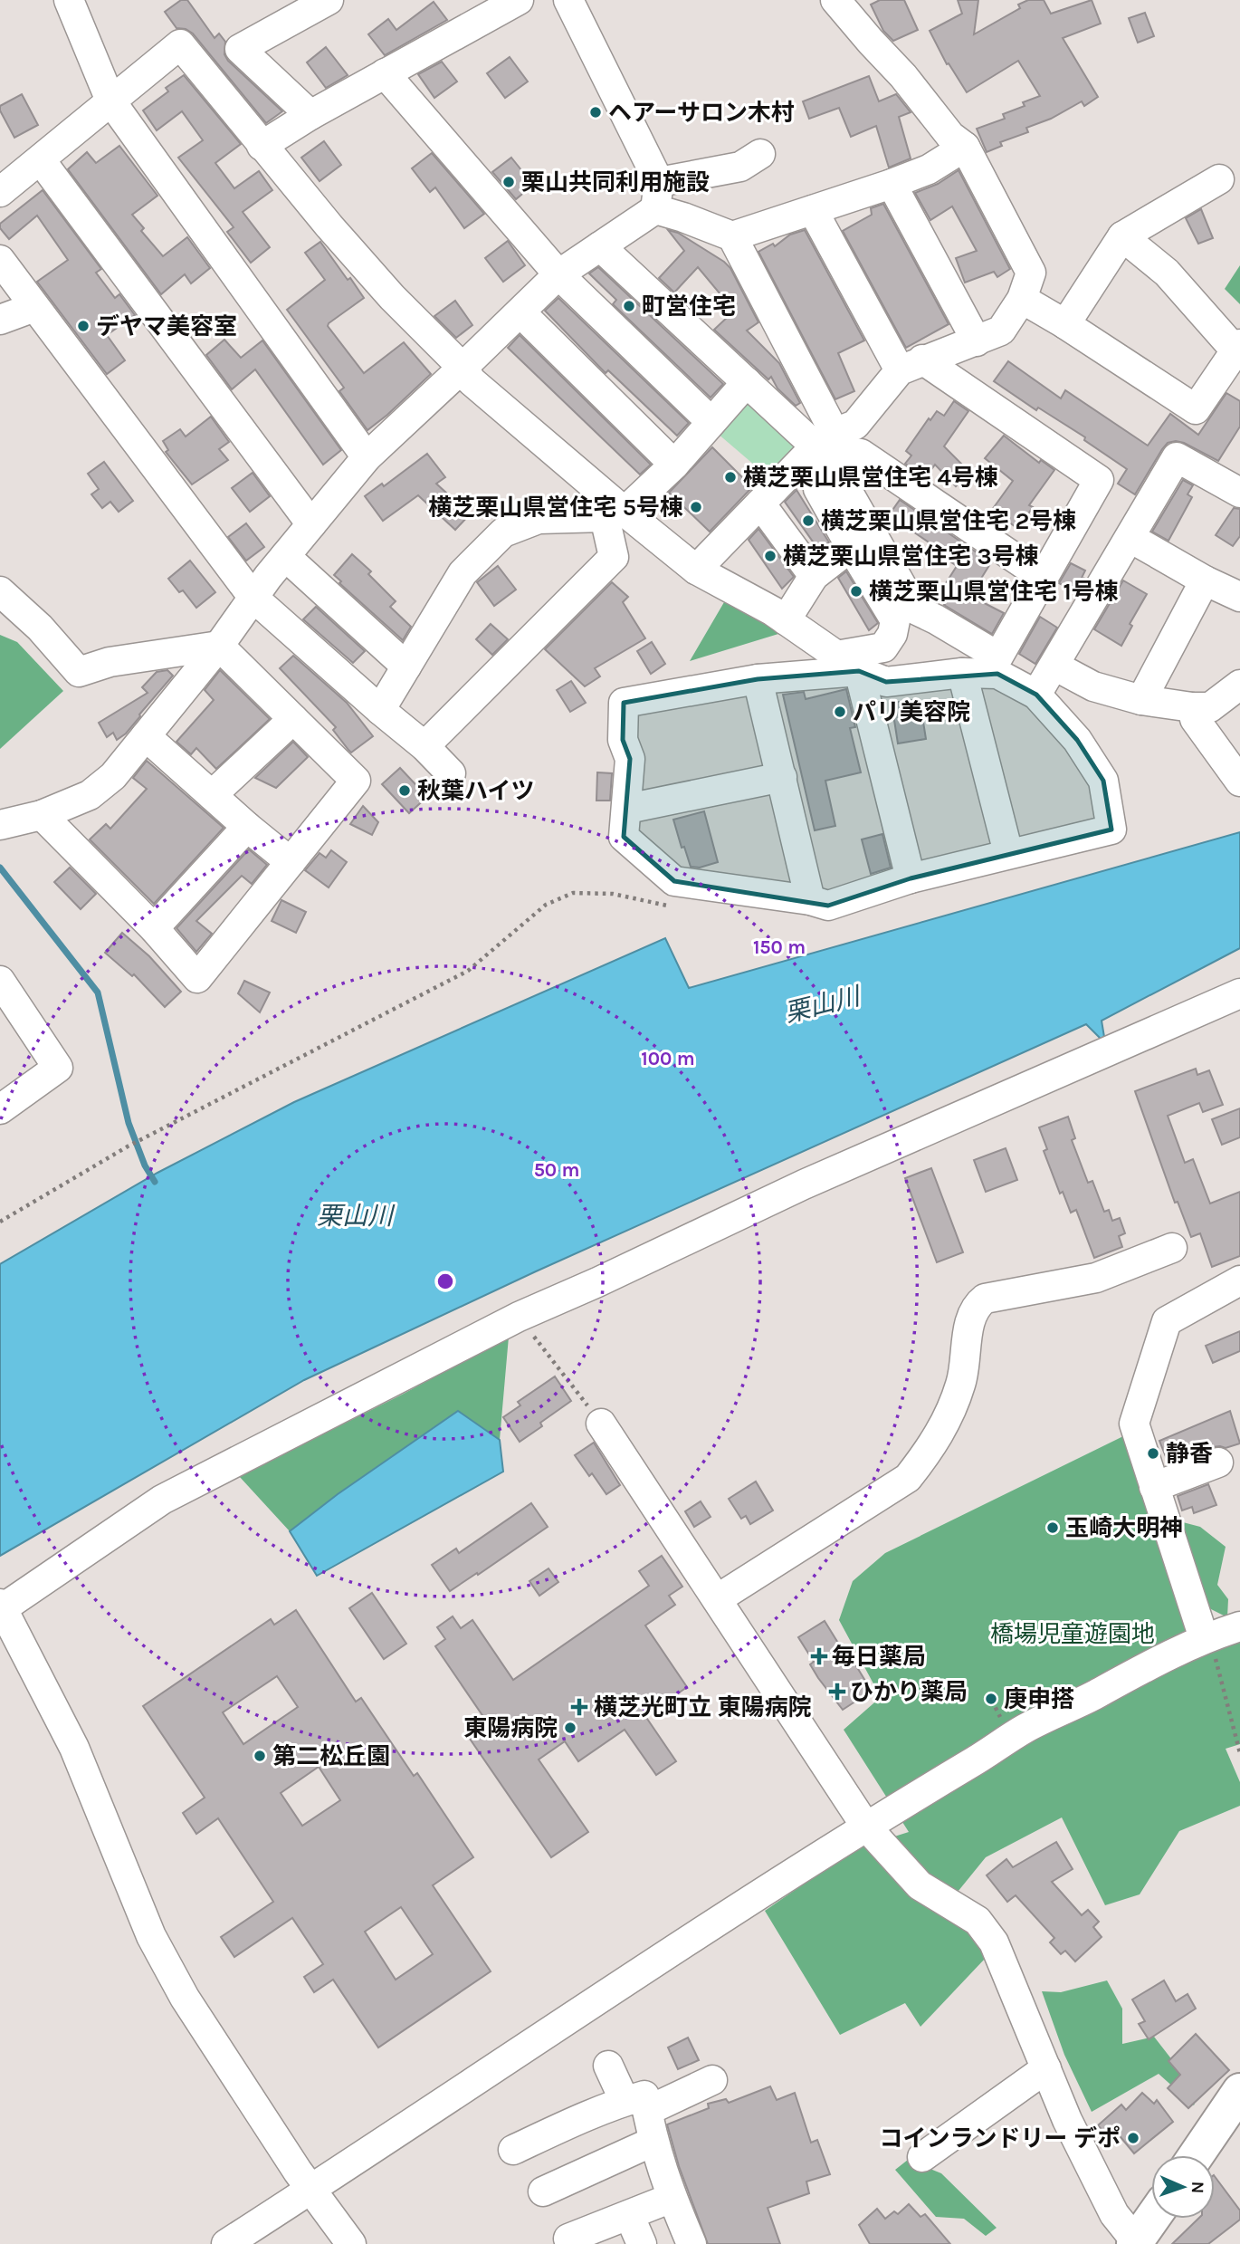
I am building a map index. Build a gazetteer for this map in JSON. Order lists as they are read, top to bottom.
{
  "water": ["栗山川"],
  "parks": ["橋場児童遊園地"],
  "places": {
    "other": [
      "ヘアーサロン木村",
      "栗山共同利用施設",
      "町営住宅",
      "デヤマ美容室",
      "横芝栗山県営住宅 4号棟",
      "横芝栗山県営住宅 5号棟",
      "横芝栗山県営住宅 2号棟",
      "横芝栗山県営住宅 3号棟",
      "横芝栗山県営住宅 1号棟",
      "パリ美容院",
      "秋葉ハイツ",
      "静香",
      "玉崎大明神",
      "庚申搭",
      "東陽病院",
      "第二松丘園",
      "コインランドリー デポ"
    ],
    "health": ["毎日薬局", "ひかり薬局", "横芝光町立 東陽病院"]
  },
  "north": "right",
  "rings": ["150 m", "100 m", "50 m"]
}
